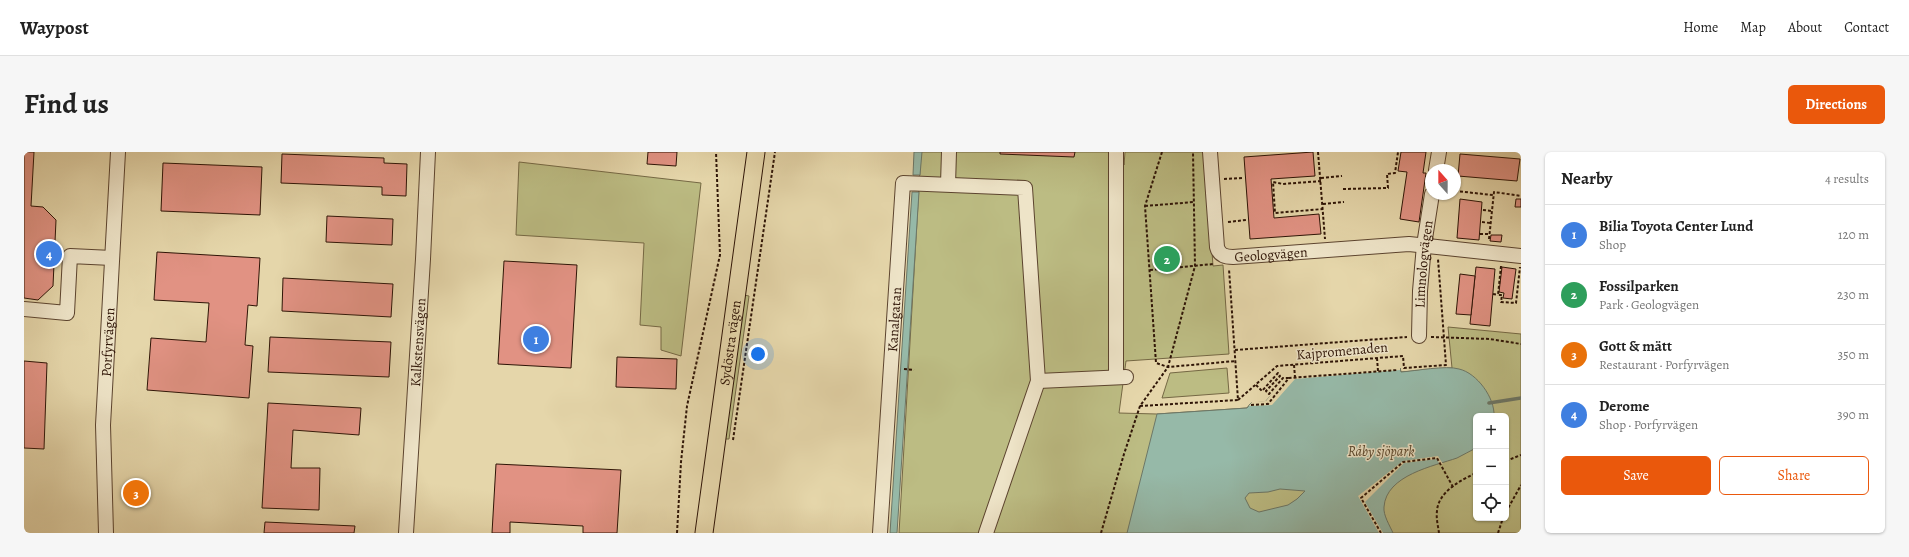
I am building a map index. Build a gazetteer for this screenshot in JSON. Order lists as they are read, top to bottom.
{
  "streets": {
    "main road": ["Sydöstra vägen"],
    "street": [
      "Geologvägen",
      "Limnologvägen",
      "Kanalgatan",
      "Porfyrvägen",
      "Kalkstensvägen"
    ],
    "path": ["Kajpromenaden"]
  },
  "crossings": [
    ["Geologvägen", "Limnologvägen"],
    ["Limnologvägen", "Kajpromenaden"]
  ],
  "parks": ["Råby sjöpark"],
  "north": "top",
  "page": {
    "header": "Waypost",
    "nav": [
      "Home",
      "Map",
      "About",
      "Contact"
    ],
    "title": "Find us",
    "buttons": [
      "Directions",
      ["Save", "Share"]
    ],
    "heading": ["Nearby", "4 results"],
    "list": [
      {
        "mark": "1",
        "name": "Bilia Toyota Center Lund",
        "note": "Shop",
        "value": "120 m"
      },
      {
        "mark": "2",
        "name": "Fossilparken",
        "note": "Park · Geologvägen",
        "value": "230 m"
      },
      {
        "mark": "3",
        "name": "Gott & mätt",
        "note": "Restaurant · Porfyrvägen",
        "value": "350 m"
      },
      {
        "mark": "4",
        "name": "Derome",
        "note": "Shop · Porfyrvägen",
        "value": "390 m"
      }
    ],
    "pins": [
      "4",
      "2",
      "1",
      "3"
    ],
    "map_buttons": ["+", "−"]
  }
}
